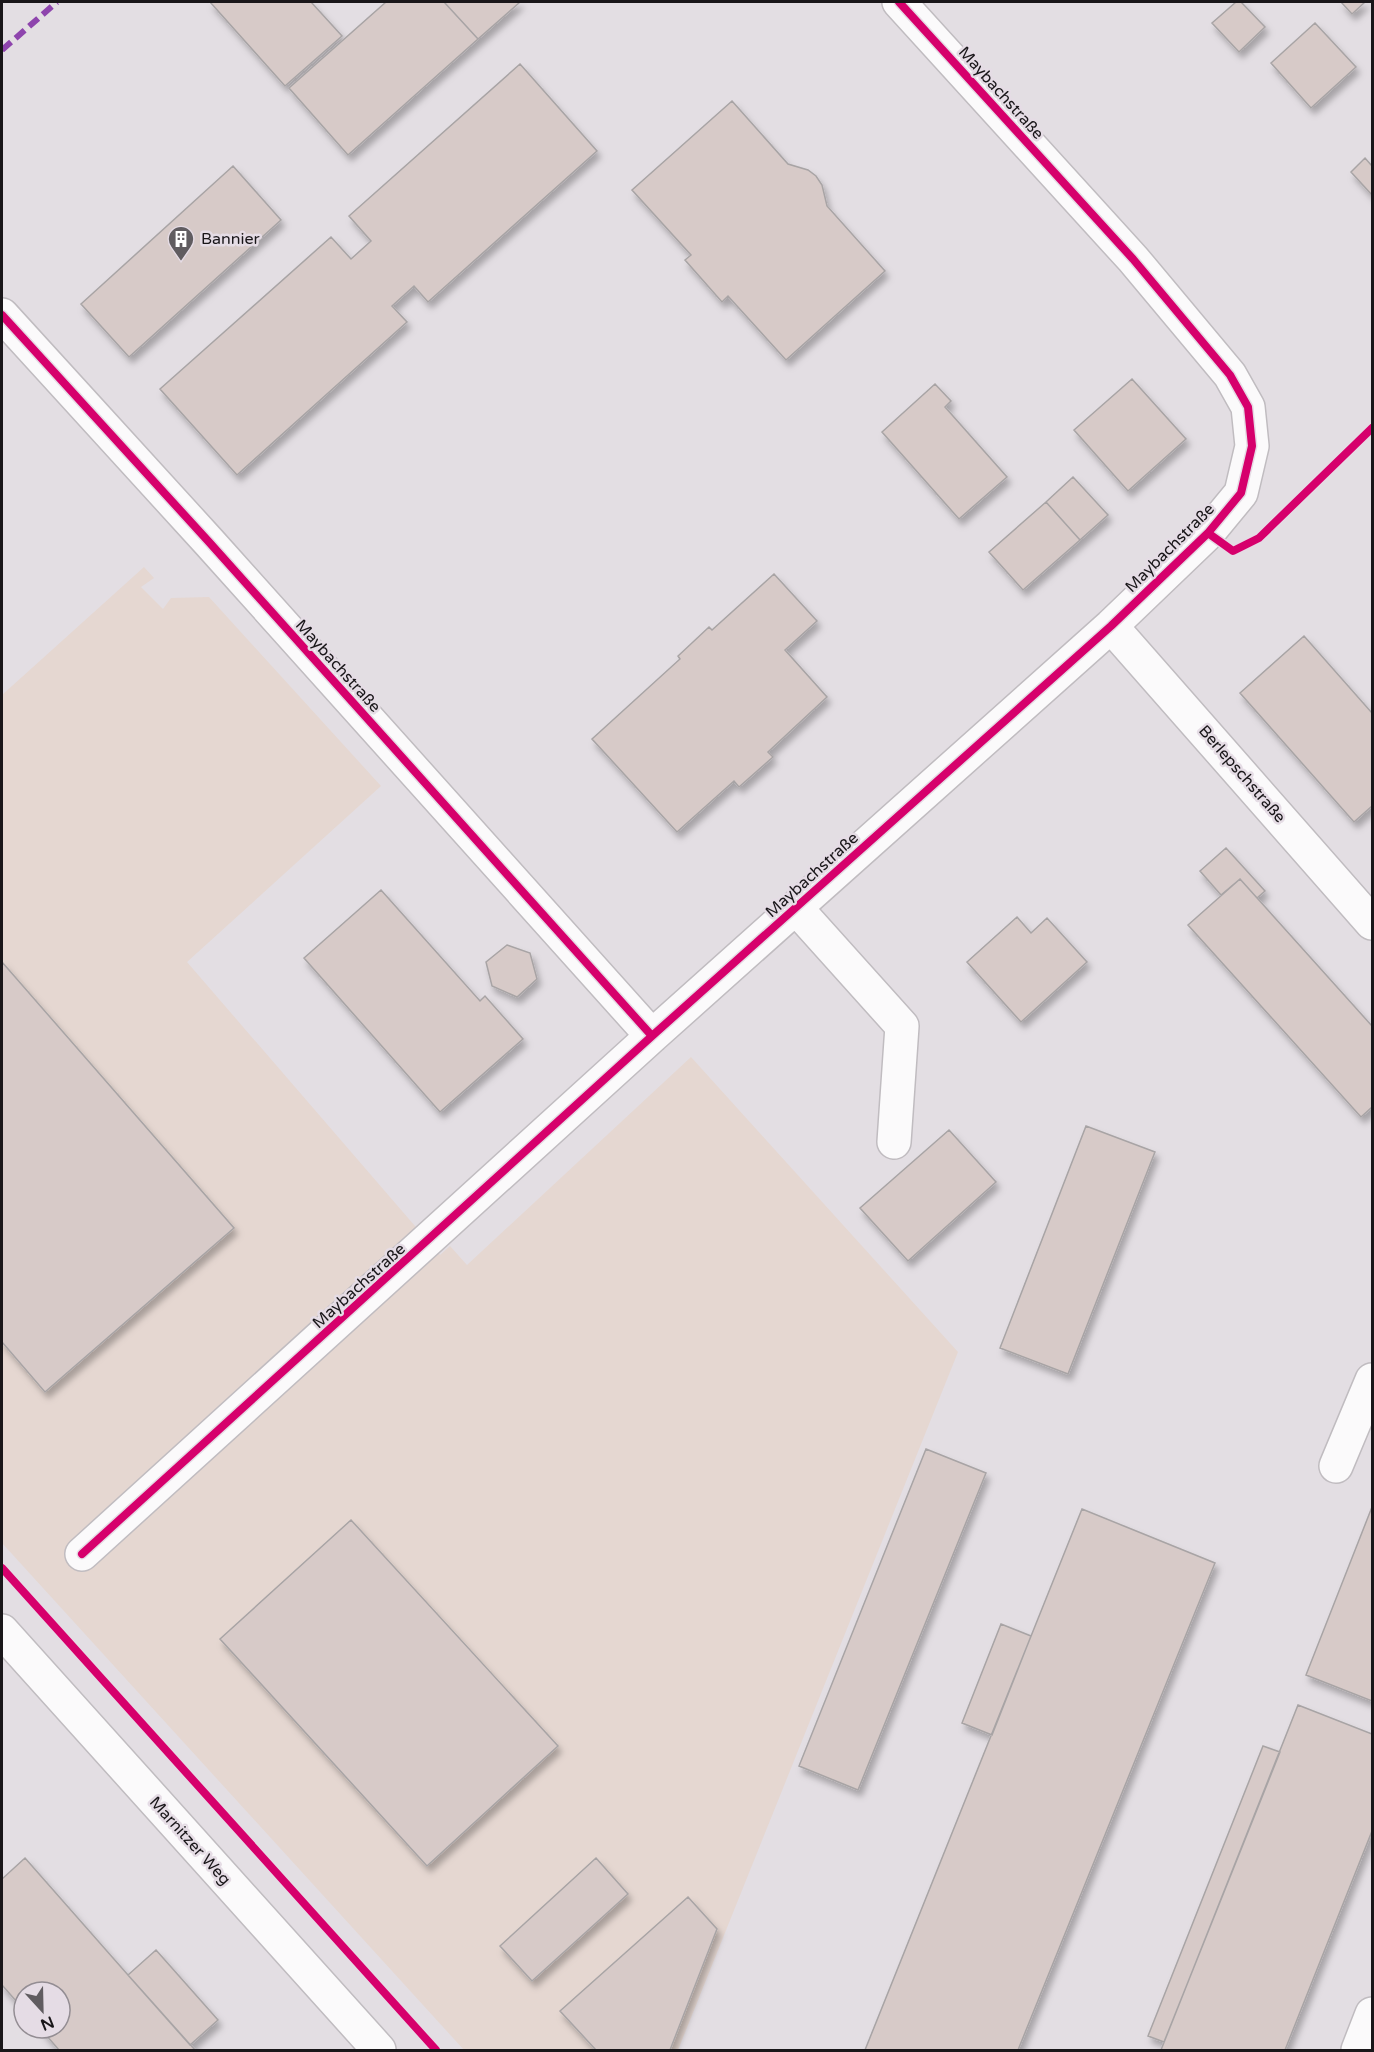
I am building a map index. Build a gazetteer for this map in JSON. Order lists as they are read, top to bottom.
{
  "streets": {
    "street": ["Maybachstraße", "Berlepschstraße", "Marnitzer Weg"]
  },
  "crossings": [
    ["Maybachstraße", "Berlepschstraße"]
  ],
  "places": {
    "building": ["Bannier"]
  },
  "north": "bottom"
}
